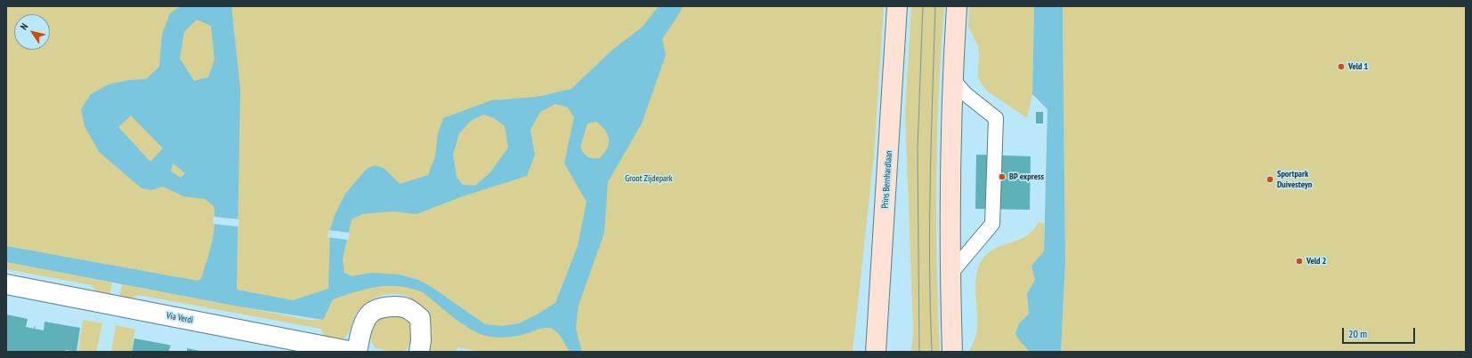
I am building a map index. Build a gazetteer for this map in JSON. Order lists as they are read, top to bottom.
{
  "streets": {
    "main road": ["Prins Bernhardlaan"],
    "street": ["Via Verdi"]
  },
  "parks": ["Groot Zijdepark"],
  "places": [
    "Veld 1",
    "BP express",
    "Sportpark Duivesteyn",
    "Veld 2"
  ],
  "scale_bar": "20 m",
  "north": "top left"
}
